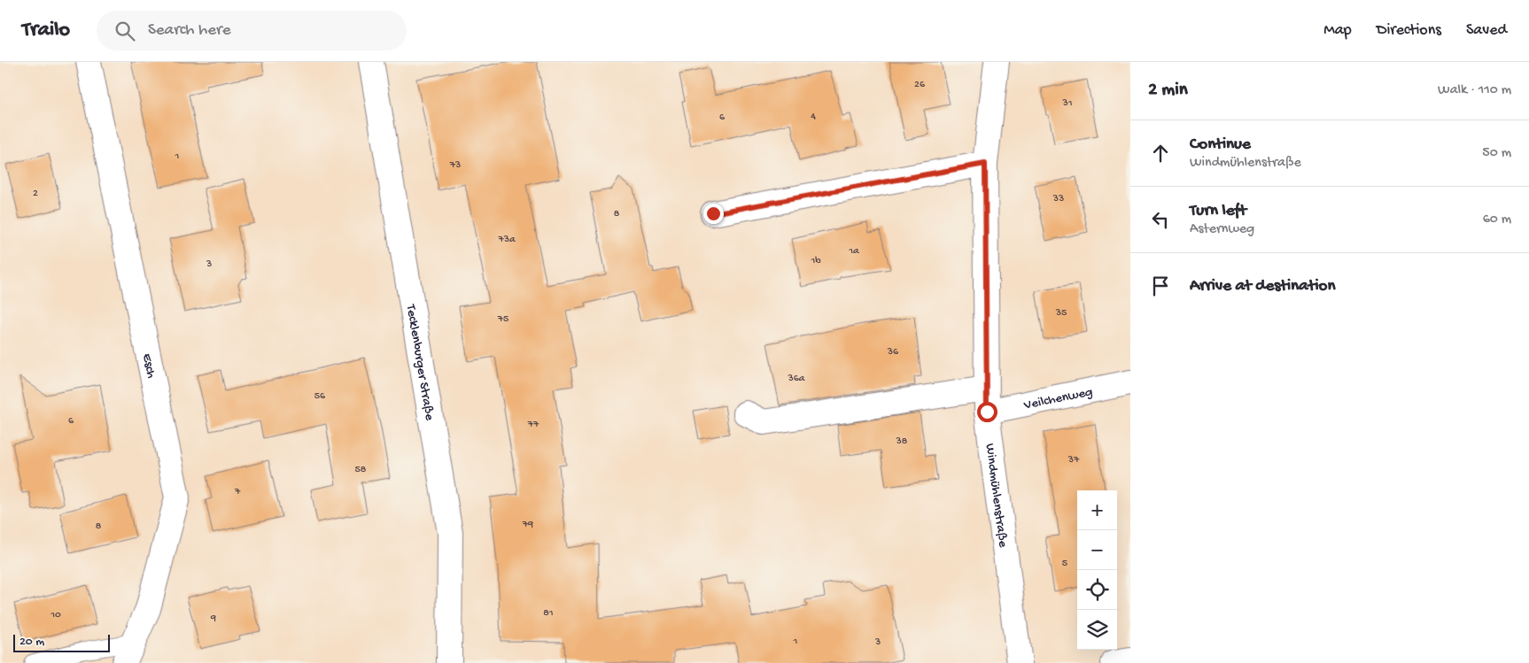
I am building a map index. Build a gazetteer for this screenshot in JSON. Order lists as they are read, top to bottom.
{
  "streets": {
    "street": [
      "Tecklenburger Straße",
      "Esch",
      "Veilchenweg",
      "Windmühlenstraße"
    ]
  },
  "crossings": [
    ["Veilchenweg", "Windmühlenstraße"]
  ],
  "house_numbers": [
    "26",
    "31",
    "4",
    "6",
    "1",
    "73",
    "2",
    "33",
    "8",
    "73a",
    "1a",
    "1b",
    "3",
    "35",
    "75",
    "36",
    "36a",
    "56",
    "6",
    "77",
    "38",
    "37",
    "58",
    "7",
    "79",
    "8",
    "5",
    "81",
    "10",
    "9",
    "1",
    "3"
  ],
  "scale_bar": "20 m",
  "page": {
    "header": "Trailo",
    "search": "Search here",
    "nav": ["Map", "Directions", "Saved"],
    "heading": ["2 min", "Walk · 110 m"],
    "list": [
      ["Continue", "Windmühlenstraße", "50 m"],
      ["Turn left", "Asternweg", "60 m"],
      "Arrive at destination"
    ],
    "map_buttons": ["+", "−"],
    "scale": "20 m"
  }
}
